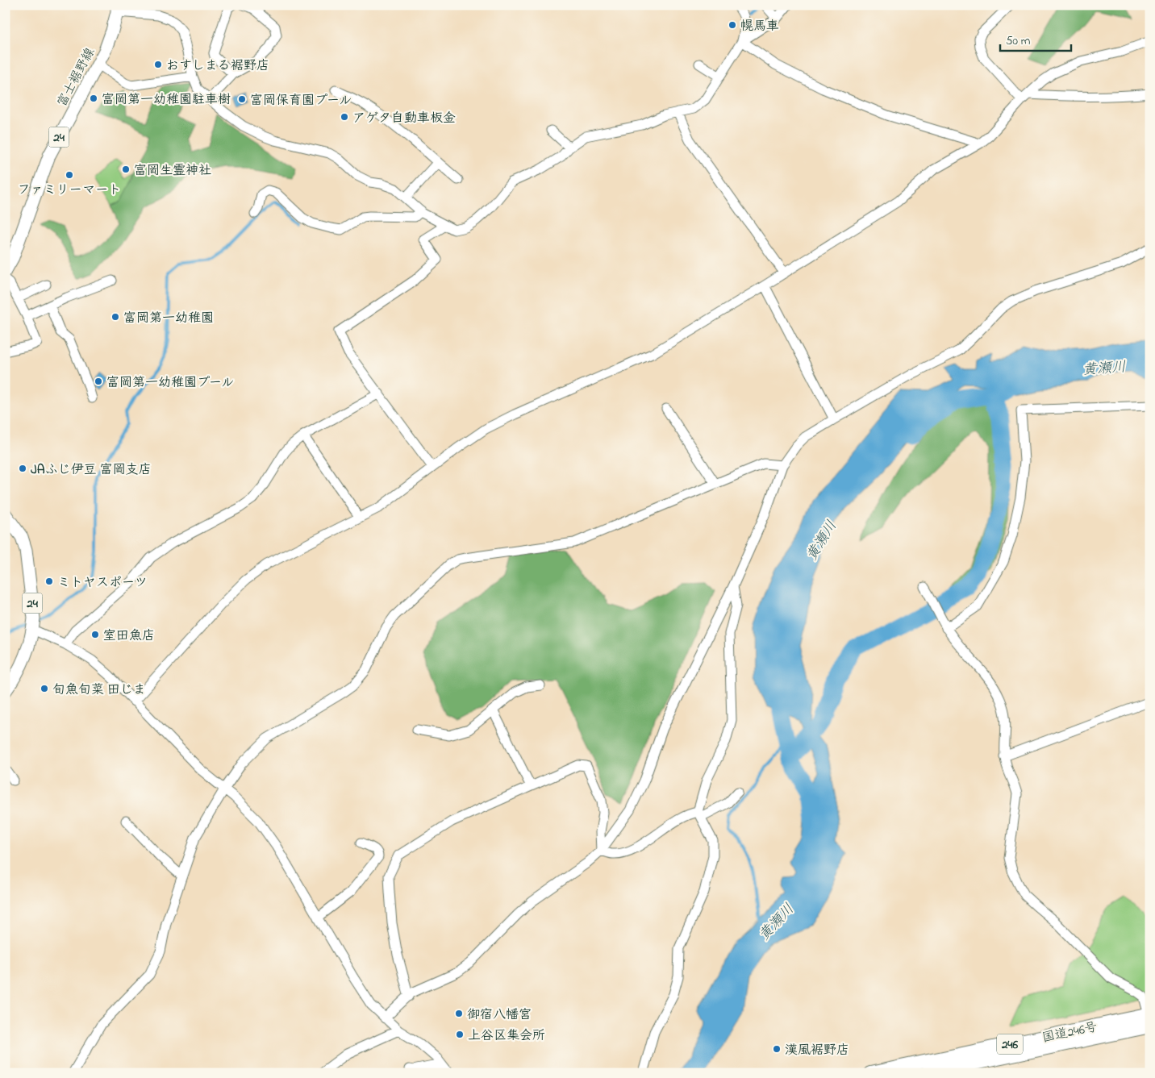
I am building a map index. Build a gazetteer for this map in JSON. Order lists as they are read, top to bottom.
{
  "streets": {
    "highway": ["国道246号", "246"],
    "main road": ["富士裾野線", "24"]
  },
  "water": ["黄瀬川"],
  "places": [
    "幌馬車",
    "おすしまる裾野店",
    "富岡第一幼稚園駐車樹",
    "富岡保育園プール",
    "アゲタ自動車板金",
    "富岡生霊神社",
    "ファミリーマート",
    "富岡第一幼稚園",
    "富岡第一幼稚園プール",
    "JAふじ伊豆 富岡支店",
    "ミトヤスポーツ",
    "室田魚店",
    "旬魚旬菜 田じま",
    "御宿八幡宮",
    "上谷区集会所",
    "漢風裾野店"
  ],
  "scale_bar": "50 m"
}
